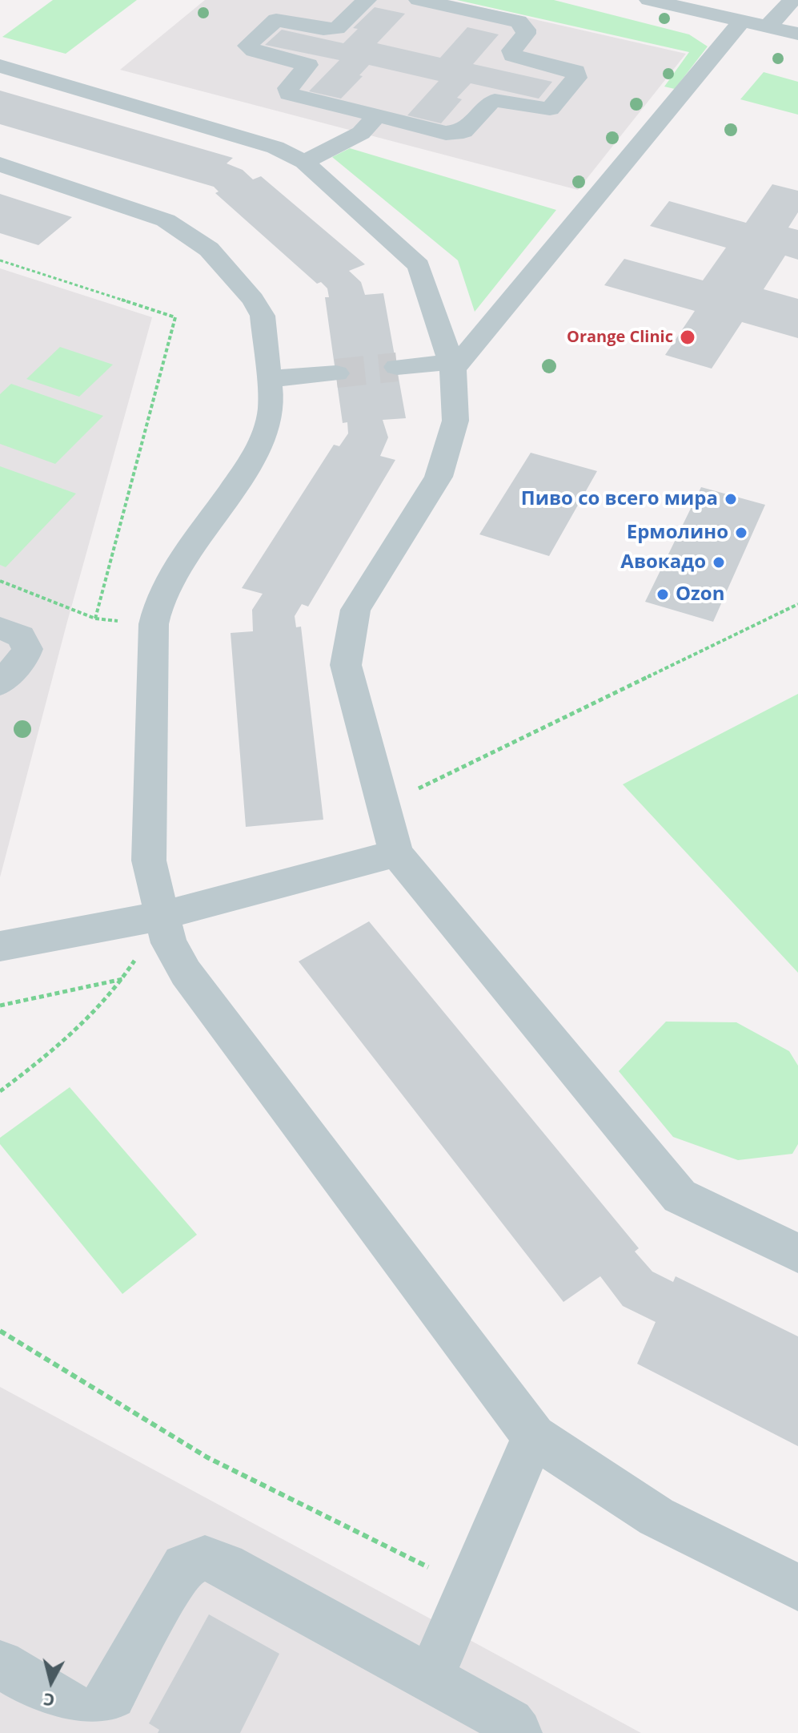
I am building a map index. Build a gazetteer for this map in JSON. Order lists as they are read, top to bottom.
{
  "places": [
    "Orange Clinic",
    "Пиво со всего мира",
    "Ермолино",
    "Авокадо",
    "Ozon"
  ],
  "north": "bottom"
}
